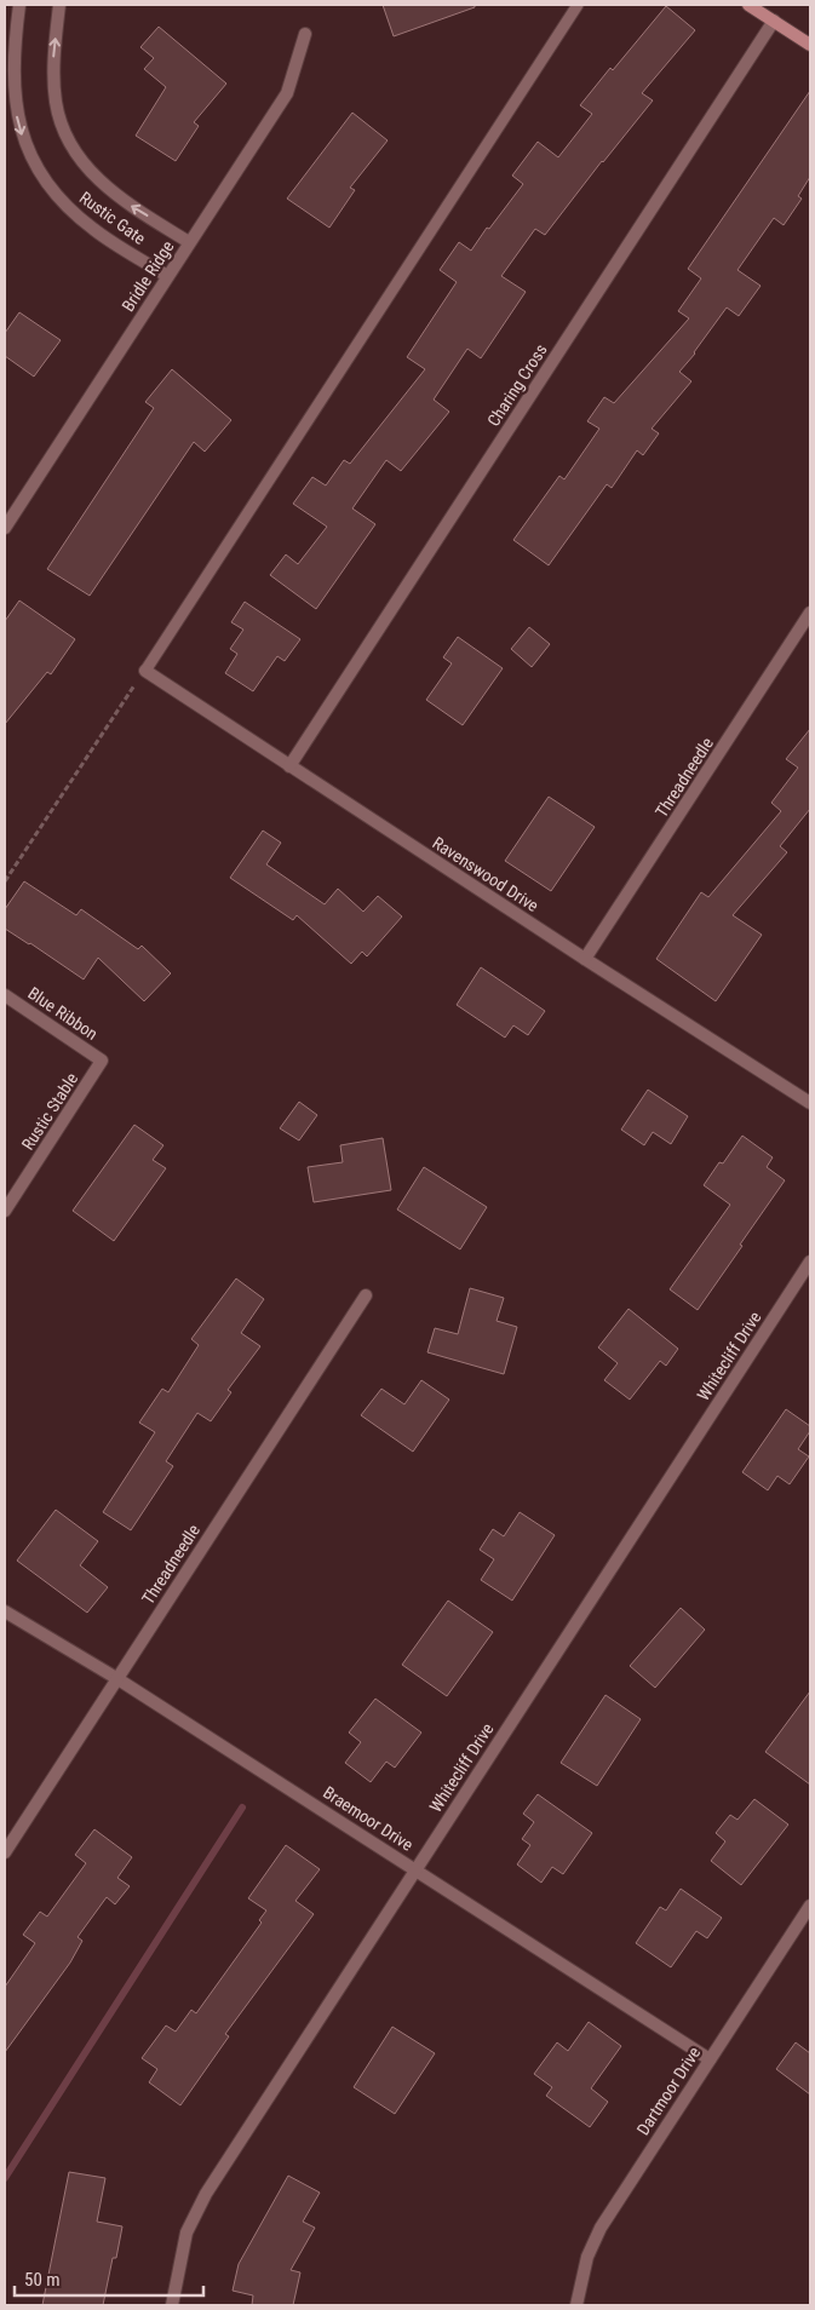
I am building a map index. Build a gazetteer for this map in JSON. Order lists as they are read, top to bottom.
{
  "streets": {
    "street": [
      "Rustic Gate",
      "Bridle Ridge",
      "Charing Cross",
      "Threadneedle",
      "Ravenswood Drive",
      "Blue Ribbon",
      "Rustic Stable",
      "Whitecliff Drive",
      "Braemoor Drive",
      "Dartmoor Drive"
    ]
  },
  "crossings": [
    ["Rustic Gate", "Bridle Ridge"],
    ["Charing Cross", "Ravenswood Drive"],
    ["Threadneedle", "Ravenswood Drive"],
    ["Threadneedle", "Braemoor Drive"],
    ["Blue Ribbon", "Rustic Stable"],
    ["Whitecliff Drive", "Braemoor Drive"],
    ["Braemoor Drive", "Dartmoor Drive"]
  ],
  "scale_bar": "50 m"
}
